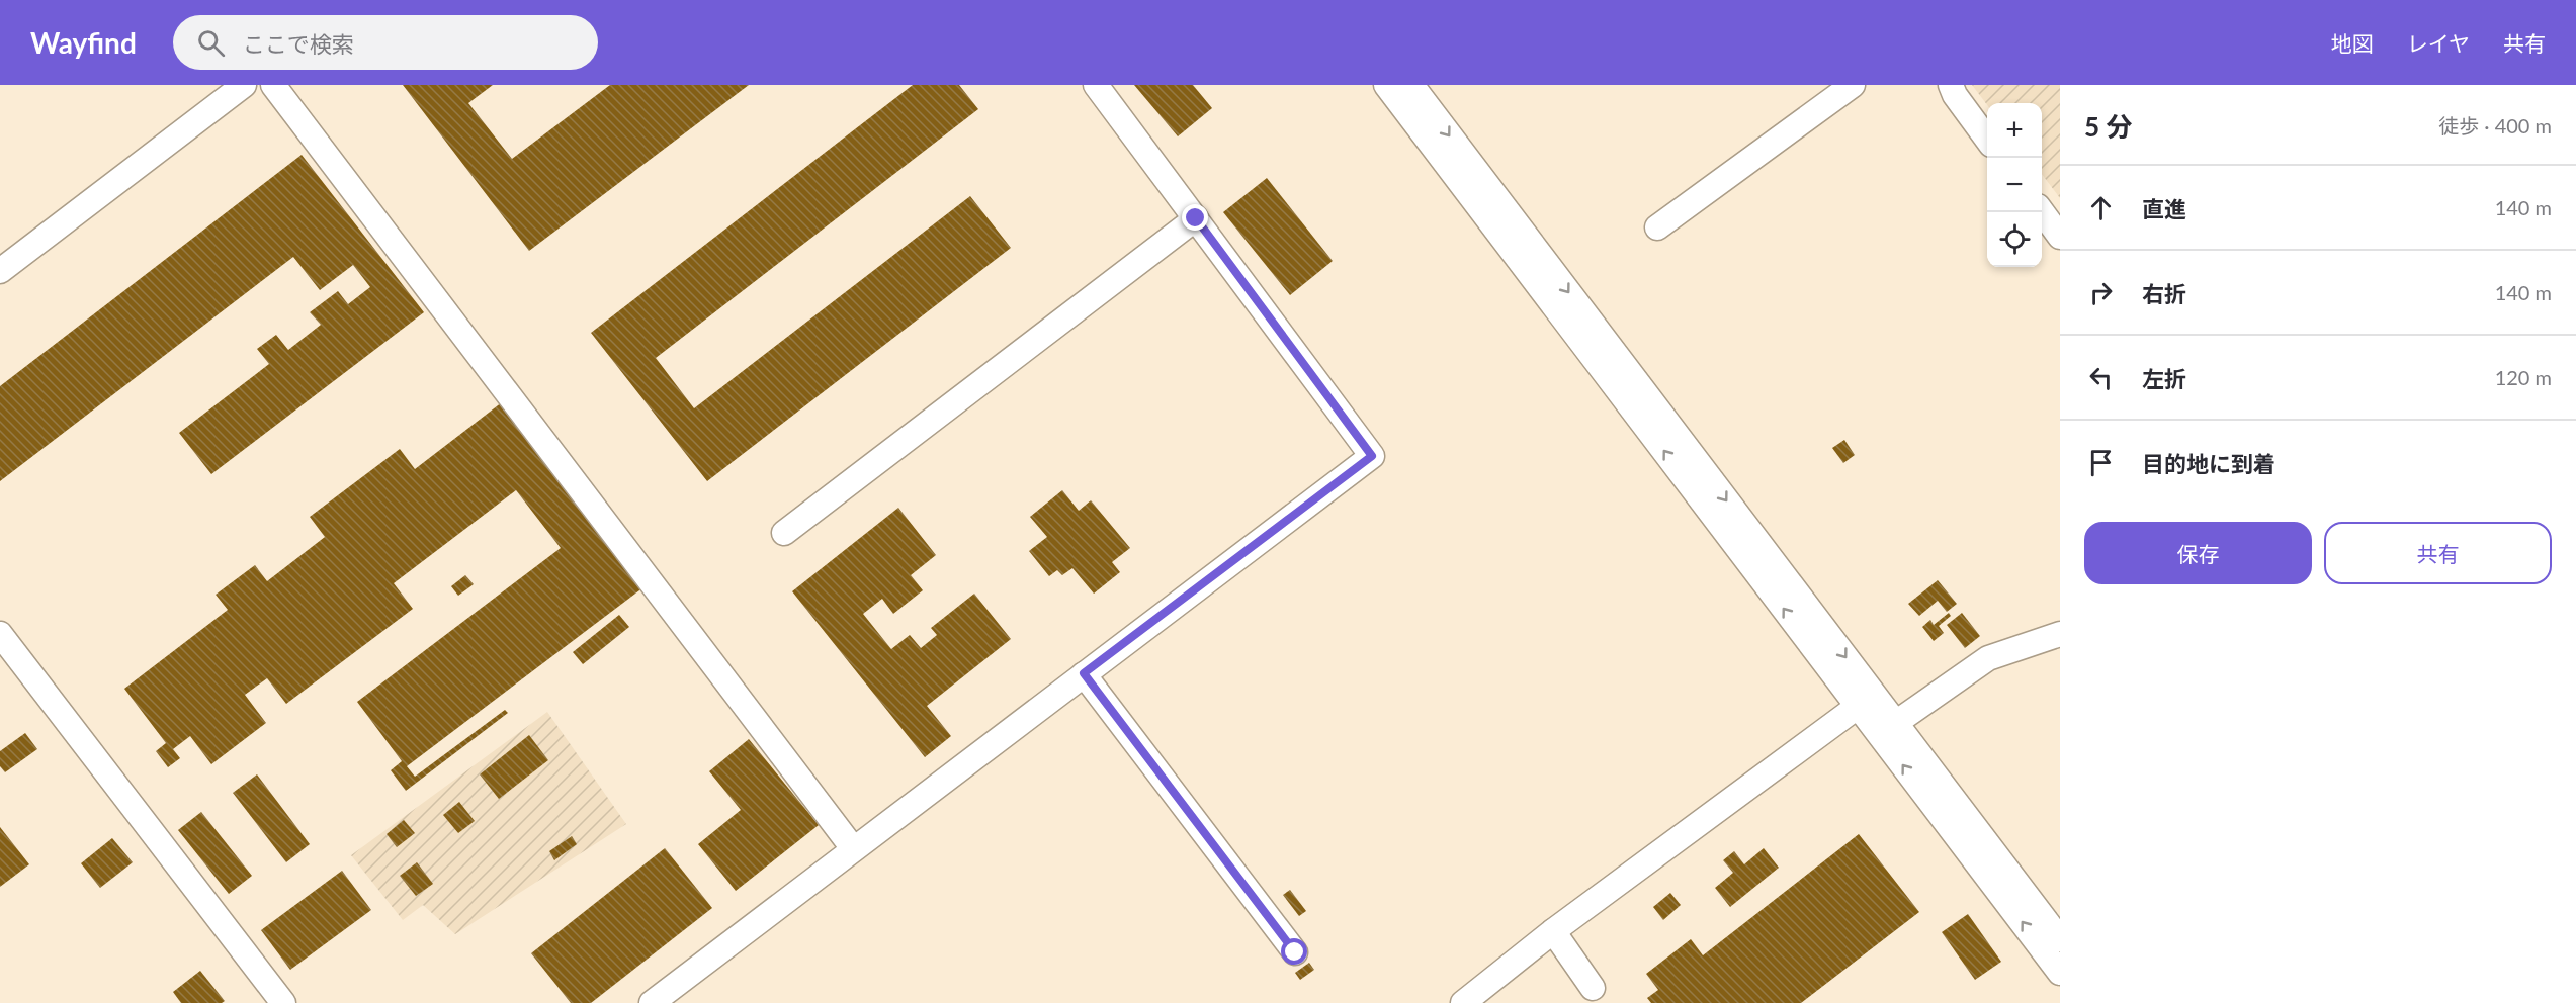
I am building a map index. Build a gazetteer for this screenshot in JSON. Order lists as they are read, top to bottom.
{
  "page": {
    "header": "Wayfind",
    "search": "ここで検索",
    "nav": ["地図", "レイヤ", "共有"],
    "heading": ["5 分", "徒歩 · 400 m"],
    "map_buttons": ["+", "−"],
    "list": [
      ["直進", "140 m"],
      ["右折", "140 m"],
      ["左折", "120 m"],
      "目的地に到着"
    ],
    "buttons": ["保存", "共有"]
  }
}
